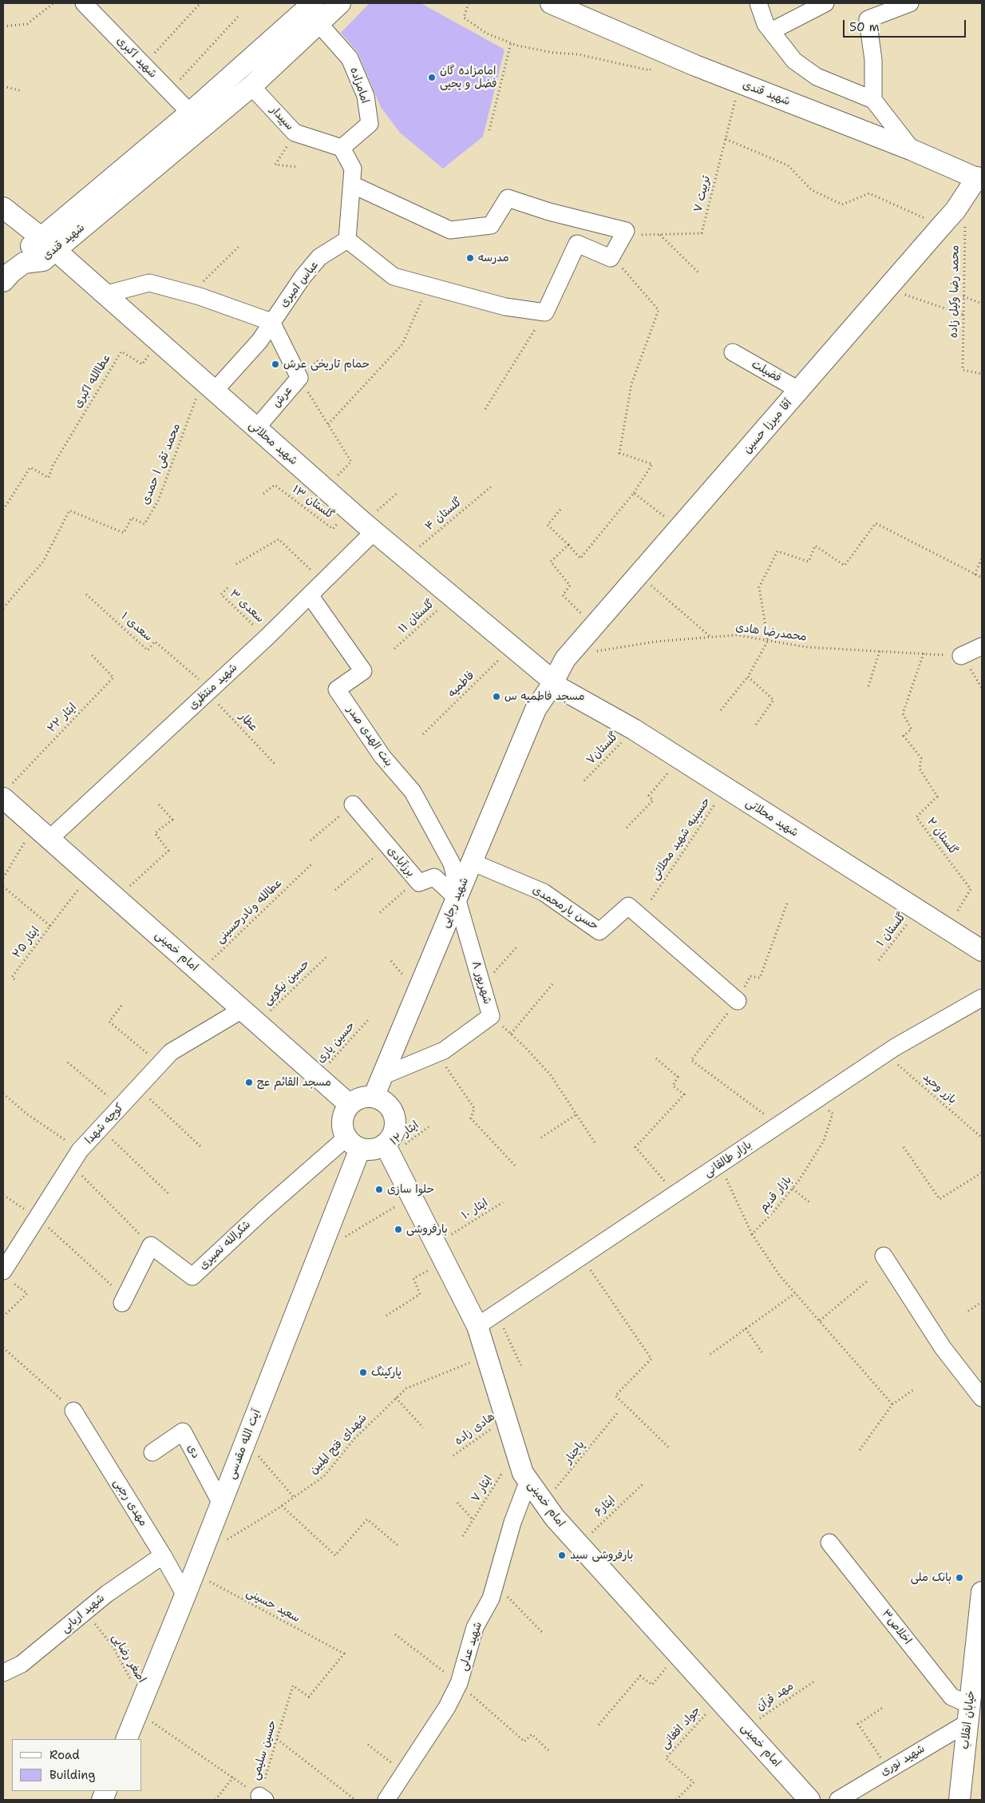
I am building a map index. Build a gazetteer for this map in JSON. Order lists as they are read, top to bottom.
{
  "streets": {
    "main road": [
      "شهید قندی",
      "آقا میرزا حسین",
      "شهید محلاتی",
      "شهید رجایی",
      "امام خمینی",
      "آیت الله مقدسی",
      "خیابان انقلاب"
    ],
    "street": [
      "شهید اکبری",
      "امامزاده",
      "سپیدار",
      "عباس امیری",
      "فضیلت",
      "عرش",
      "شهید منتظری",
      "بنت الهدی صدر",
      "برزآبادی",
      "حسن یارمحمدی",
      "۸ شهریور",
      "کوچه شهدا",
      "بازار طالقانی",
      "شکرالله نصیری",
      "دی",
      "مهدی رجبی",
      "شهید اربابی",
      "اخلاص۳",
      "شهید عدلی",
      "شهید نوری"
    ],
    "path": [
      "تربیت ۷",
      "محمد رضا وکیل زاده",
      "عطاالله اکبری",
      "محمد تقی ا حمدی",
      "گلستان ۱۳",
      "گلستان ۴",
      "سعدی ۳",
      "گلستان ۱۱",
      "سعدی ۱",
      "محمدرضا هادی",
      "فاطمیه",
      "ایثار ۲۲",
      "عطار",
      "گلستان۷",
      "گلستان ۲",
      "حسینیه شهید محلاتی",
      "عطالله ونادرحسینی",
      "گلستان ۱",
      "ایثار ۲۵",
      "حسین نیکویی",
      "حسین یاری",
      "بازر وحید",
      "ایثار ۱۲",
      "بازار قدیم",
      "ایثار ۱۰",
      "هادی زاده",
      "شهدای فتح المبین",
      "پاچنار",
      "ایثار ۷",
      "ایثار۶",
      "سعید حسینی",
      "اصغر رضایی",
      "مهد قرآن",
      "جواد افغانی",
      "حسین سلیمی"
    ]
  },
  "crossings": [
    ["شهید اکبری", "شهید قندی"],
    ["امامزاده", "شهید قندی"],
    ["امامزاده", "سپیدار"],
    ["شهید قندی", "سپیدار"],
    ["شهید قندی", "تربیت ۷"],
    ["شهید قندی", "آقا میرزا حسین"],
    ["شهید قندی", "شهید محلاتی"],
    ["عباس امیری", "عرش"],
    ["عباس امیری", "شهید محلاتی"],
    ["عباس امیری", "محمد تقی ا حمدی"],
    ["فضیلت", "آقا میرزا حسین"],
    ["عطاالله اکبری", "شهید محلاتی"],
    ["عرش", "شهید محلاتی"],
    ["آقا میرزا حسین", "شهید محلاتی"],
    ["آقا میرزا حسین", "شهید رجایی"],
    ["شهید محلاتی", "محمد تقی ا حمدی"],
    ["شهید محلاتی", "گلستان ۱۳"],
    ["شهید محلاتی", "گلستان ۴"],
    ["شهید محلاتی", "گلستان ۱۱"],
    ["شهید محلاتی", "فاطمیه"],
    ["شهید محلاتی", "شهید منتظری"],
    ["شهید محلاتی", "گلستان۷"],
    ["شهید محلاتی", "گلستان ۲"],
    ["شهید محلاتی", "حسینیه شهید محلاتی"],
    ["شهید محلاتی", "گلستان ۱"],
    ["گلستان ۱۳", "شهید منتظری"],
    ["سعدی ۳", "شهید منتظری"],
    ["سعدی ۱", "شهید منتظری"],
    ["سعدی ۱", "عطار"],
    ["محمدرضا هادی", "گلستان ۲"],
    ["شهید منتظری", "عطار"],
    ["شهید منتظری", "بنت الهدی صدر"],
    ["شهید منتظری", "امام خمینی"],
    ["ایثار ۲۲", "امام خمینی"],
    ["بنت الهدی صدر", "برزآبادی"],
    ["بنت الهدی صدر", "شهید رجایی"],
    ["بنت الهدی صدر", "۸ شهریور"],
    ["برزآبادی", "شهید رجایی"],
    ["برزآبادی", "۸ شهریور"],
    ["شهید رجایی", "حسن یارمحمدی"],
    ["شهید رجایی", "امام خمینی"],
    ["شهید رجایی", "۸ شهریور"],
    ["شهید رجایی", "ایثار ۱۲"],
    ["شهید رجایی", "شکرالله نصیری"],
    ["شهید رجایی", "آیت الله مقدسی"],
    ["عطالله ونادرحسینی", "امام خمینی"],
    ["امام خمینی", "حسین نیکویی"],
    ["امام خمینی", "حسین یاری"],
    ["امام خمینی", "کوچه شهدا"],
    ["امام خمینی", "ایثار ۱۲"],
    ["امام خمینی", "بازار طالقانی"],
    ["امام خمینی", "ایثار ۱۰"],
    ["امام خمینی", "شکرالله نصیری"],
    ["امام خمینی", "هادی زاده"],
    ["امام خمینی", "آیت الله مقدسی"],
    ["امام خمینی", "شهدای فتح المبین"],
    ["امام خمینی", "پاچنار"],
    ["امام خمینی", "ایثار ۷"],
    ["امام خمینی", "ایثار۶"],
    ["امام خمینی", "شهید عدلی"],
    ["امام خمینی", "مهد قرآن"],
    ["امام خمینی", "جواد افغانی"],
    ["حسین نیکویی", "کوچه شهدا"],
    ["بازر وحید", "بازار طالقانی"],
    ["ایثار ۱۲", "شکرالله نصیری"],
    ["ایثار ۱۲", "آیت الله مقدسی"],
    ["بازار طالقانی", "بازار قدیم"],
    ["شکرالله نصیری", "آیت الله مقدسی"],
    ["آیت الله مقدسی", "شهدای فتح المبین"],
    ["آیت الله مقدسی", "دی"],
    ["آیت الله مقدسی", "مهدی رجبی"],
    ["آیت الله مقدسی", "سعید حسینی"],
    ["آیت الله مقدسی", "حسین سلیمی"],
    ["مهدی رجبی", "شهید اربابی"],
    ["سعید حسینی", "حسین سلیمی"],
    ["شهید اربابی", "اصغر رضایی"],
    ["اخلاص۳", "خیابان انقلاب"],
    ["اخلاص۳", "شهید نوری"],
    ["خیابان انقلاب", "شهید نوری"]
  ],
  "places": [
    "امامزاده گان فضل و یحیی",
    "مدرسه",
    "حمام تاریخی عرش",
    "مسجد فاطمیه س",
    "مسجد القائم عج",
    "حلوا سازی",
    "بارفروشی",
    "پارکینگ",
    "بارفروشی سید",
    "بانک ملی"
  ],
  "legend": ["Road", "Building"],
  "scale_bar": "50 m"
}
